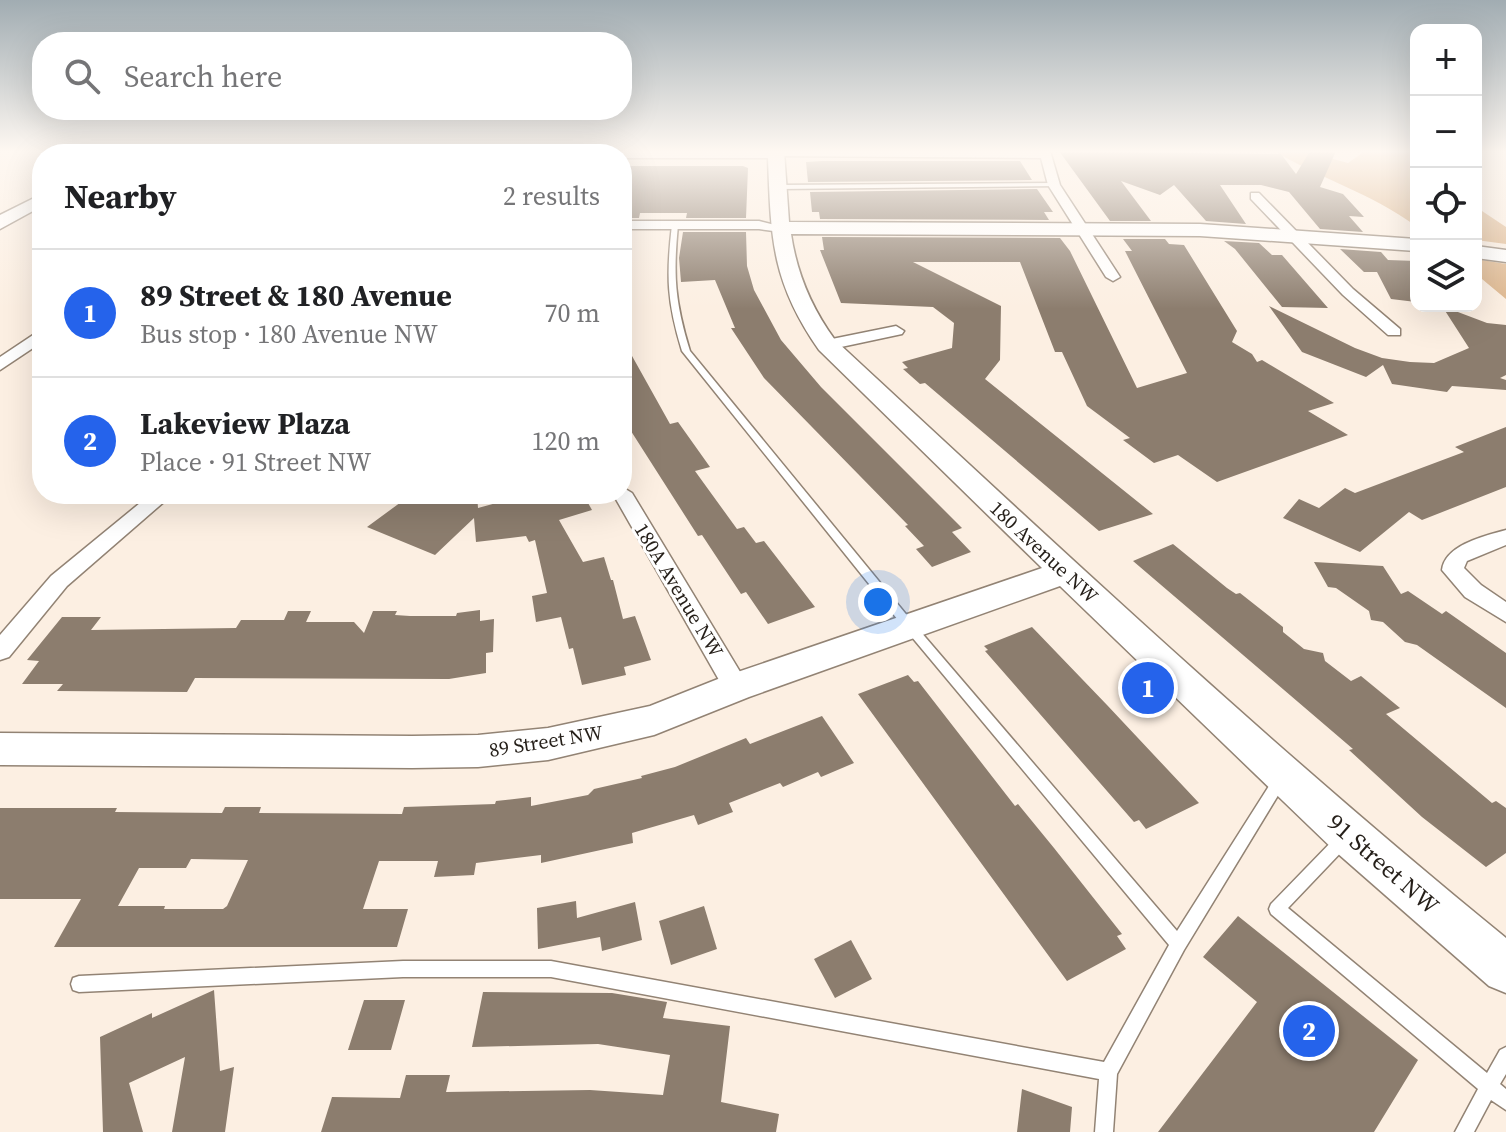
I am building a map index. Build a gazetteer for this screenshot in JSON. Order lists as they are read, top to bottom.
{
  "streets": {
    "street": [
      "180 Avenue NW",
      "180A Avenue NW",
      "89 Street NW",
      "91 Street NW"
    ]
  },
  "crossings": [
    ["180 Avenue NW", "89 Street NW"],
    ["180 Avenue NW", "91 Street NW"],
    ["180A Avenue NW", "89 Street NW"]
  ],
  "page": {
    "map_buttons": ["+", "−"],
    "search": "Search here",
    "heading": ["Nearby", "2 results"],
    "list": [
      {
        "mark": "1",
        "name": "89 Street & 180 Avenue",
        "note": "Bus stop · 180 Avenue NW",
        "value": "70 m"
      },
      {
        "mark": "2",
        "name": "Lakeview Plaza",
        "note": "Place · 91 Street NW",
        "value": "120 m"
      }
    ],
    "pins": ["1", "2"]
  }
}
